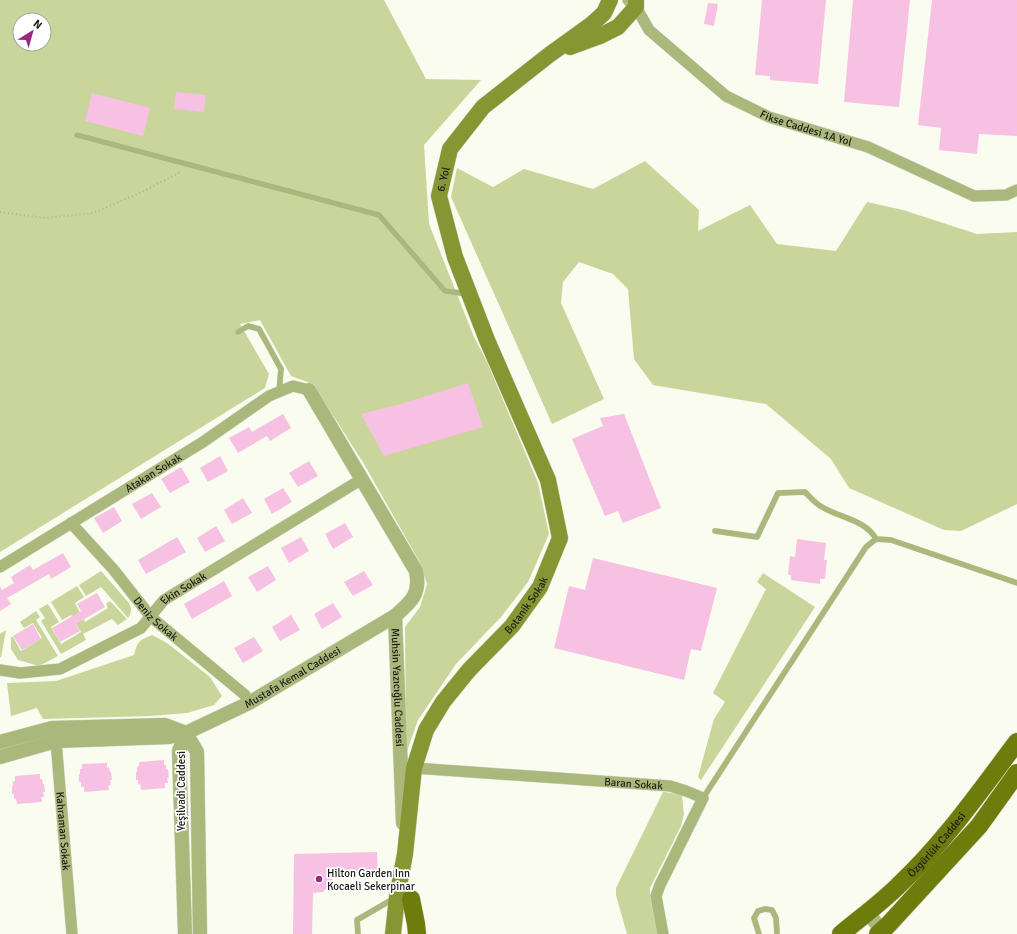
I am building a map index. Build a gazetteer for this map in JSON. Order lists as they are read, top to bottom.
{
  "streets": {
    "main road": [
      "6. Yol",
      "Botanik Sokak",
      "Muhsin Yazıcığlu Caddesi",
      "Özgürlük Caddesi"
    ],
    "street": [
      "Fikse Caddesi 1A Yol",
      "Atakan Sokak",
      "Ekin Sokak",
      "Deniz Sokak",
      "Mustafa Kemal Caddesi",
      "Baran Sokak",
      "Yeşilvadi Caddesi",
      "Kahraman Sokak"
    ]
  },
  "crossings": [
    ["6. Yol", "Botanik Sokak"],
    ["Atakan Sokak", "Deniz Sokak"],
    ["Atakan Sokak", "Muhsin Yazıcığlu Caddesi"],
    ["Ekin Sokak", "Deniz Sokak"],
    ["Ekin Sokak", "Muhsin Yazıcığlu Caddesi"],
    ["Botanik Sokak", "Muhsin Yazıcığlu Caddesi"],
    ["Botanik Sokak", "Baran Sokak"],
    ["Deniz Sokak", "Mustafa Kemal Caddesi"],
    ["Mustafa Kemal Caddesi", "Muhsin Yazıcığlu Caddesi"],
    ["Mustafa Kemal Caddesi", "Yeşilvadi Caddesi"],
    ["Mustafa Kemal Caddesi", "Kahraman Sokak"]
  ],
  "places": ["Hilton Garden Inn Kocaeli Sekerpinar"],
  "north": "top right"
}
